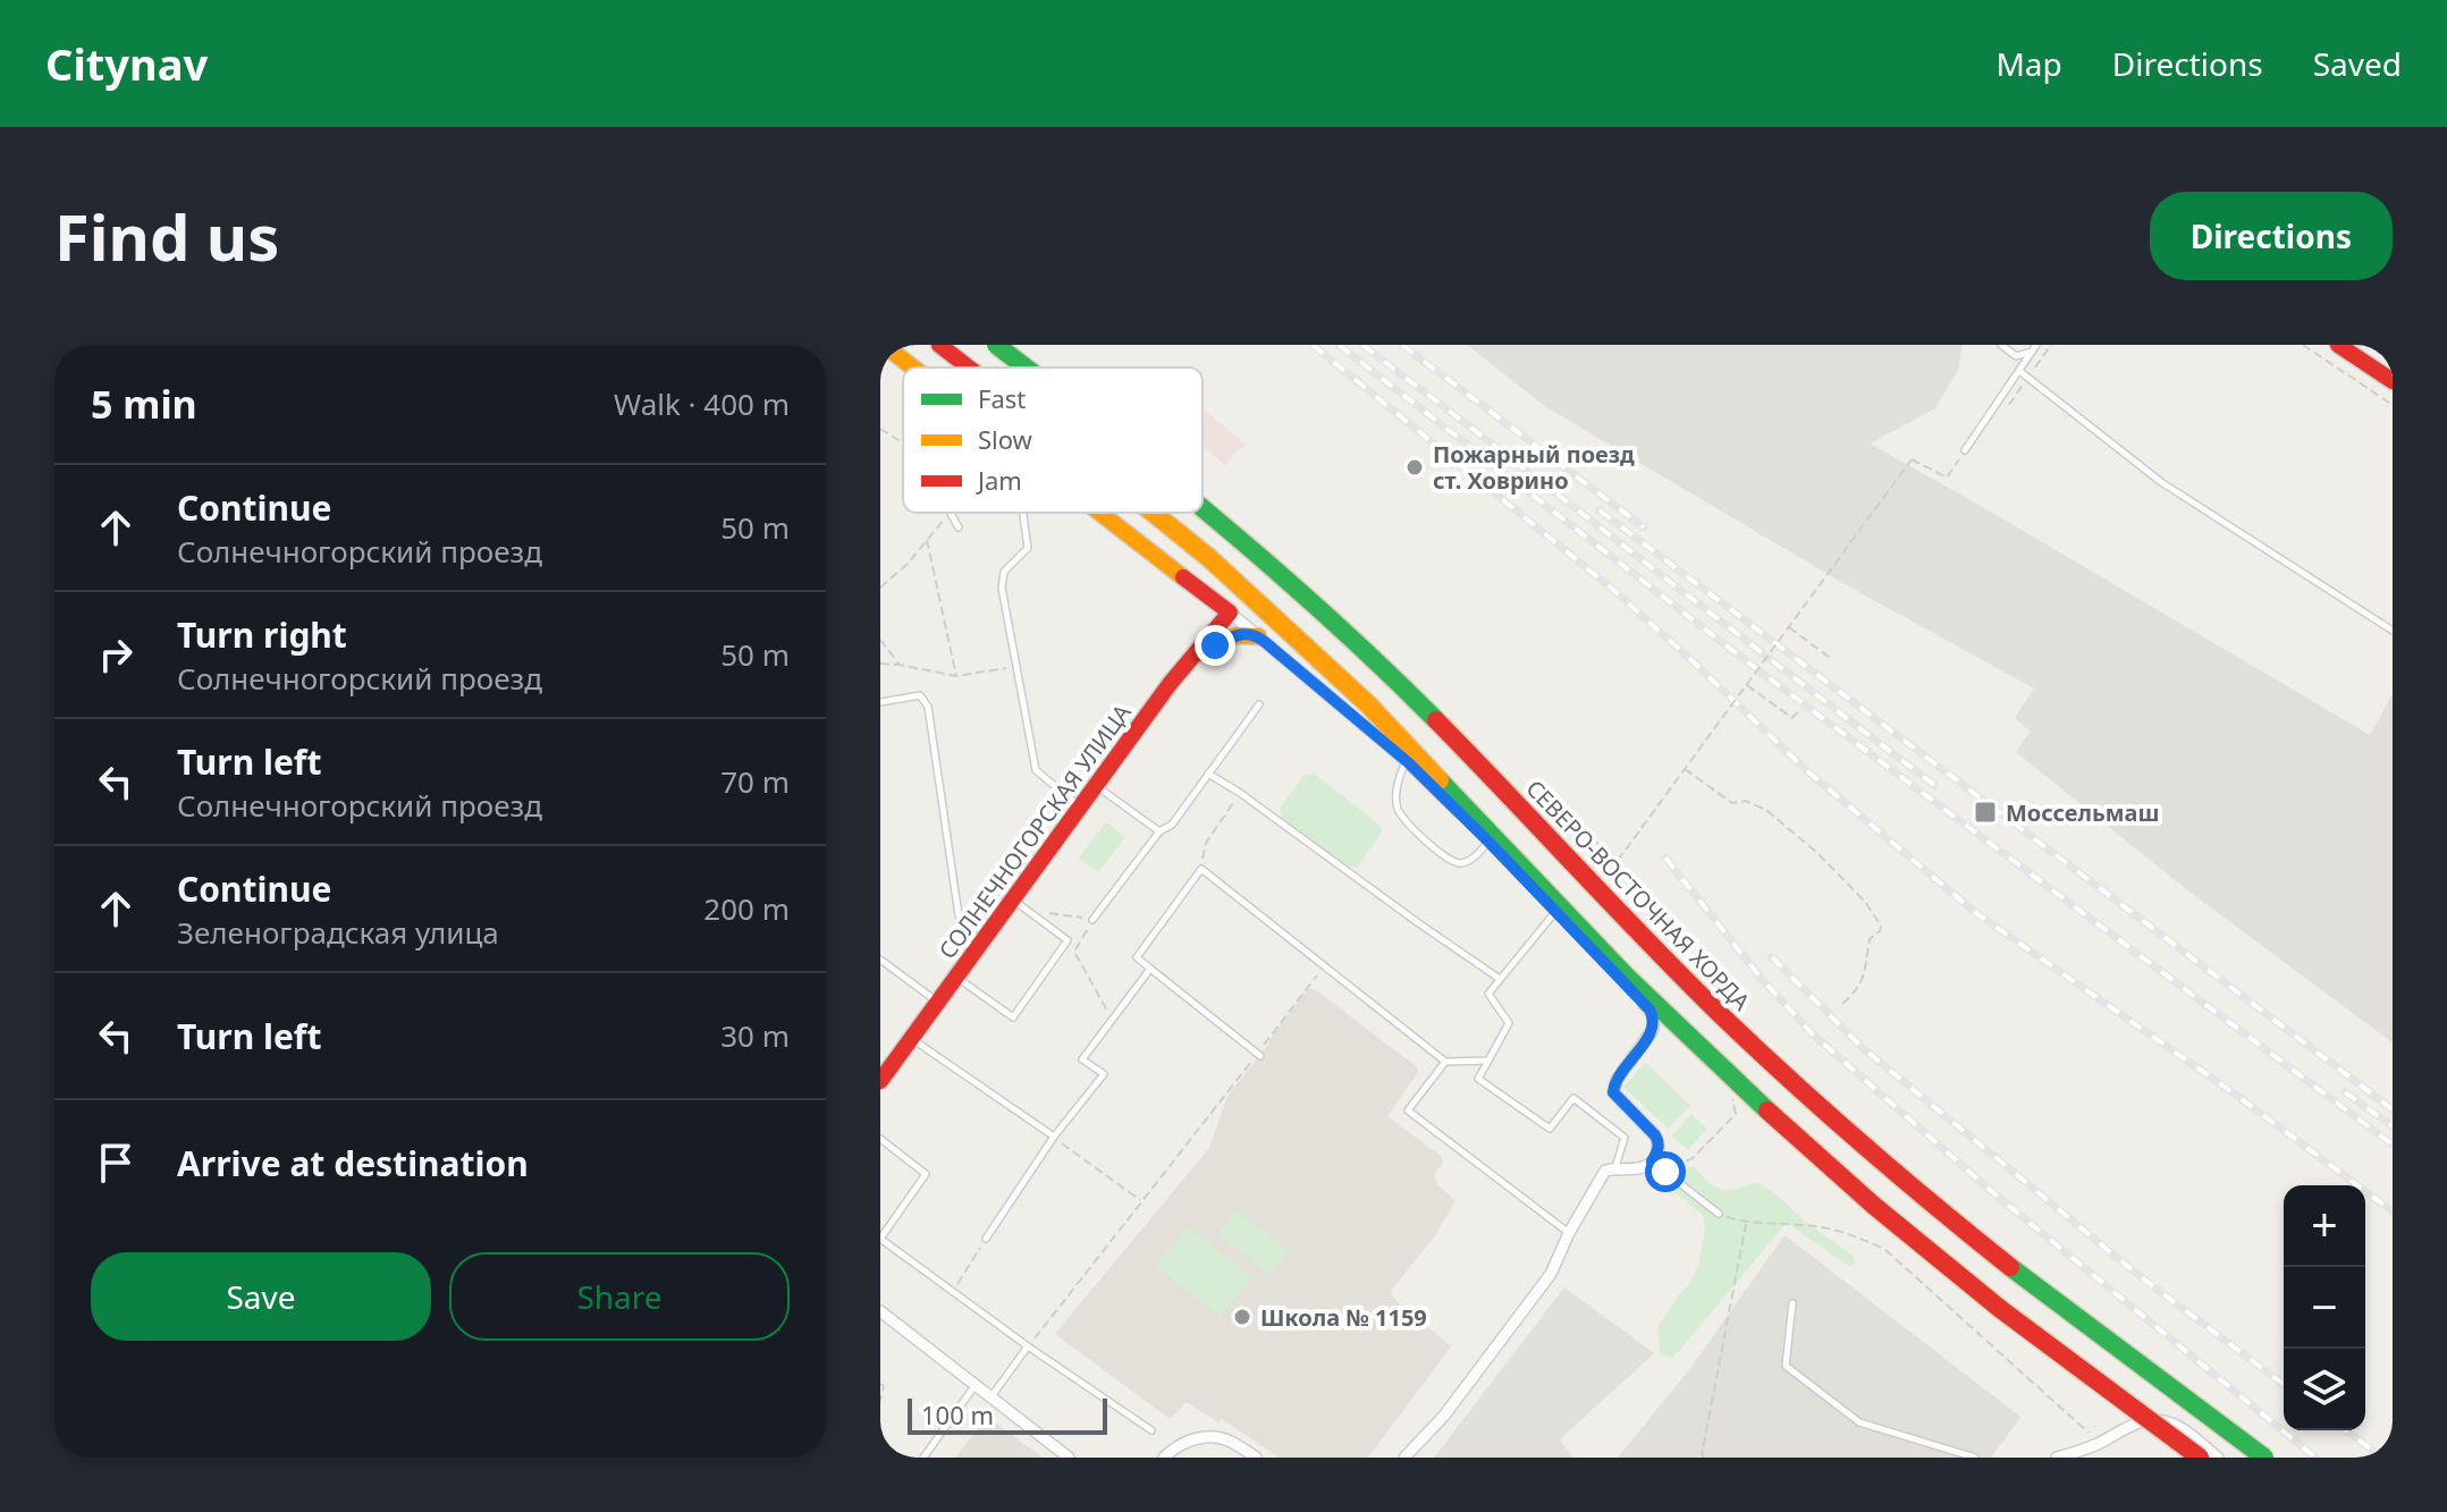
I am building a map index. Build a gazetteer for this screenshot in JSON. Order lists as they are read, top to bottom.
{
  "streets": {
    "main road": ["СОЛНЕЧНОГОРСКАЯ УЛИЦА", "СЕВЕРО-ВОСТОЧНАЯ ХОРДА"]
  },
  "places": {
    "other": ["Пожарный поезд ст. Ховрино", "Школа № 1159"],
    "transit": ["Моссельмаш"]
  },
  "legend": ["Fast", "Slow", "Jam"],
  "scale_bar": "100 m",
  "page": {
    "header": "Citynav",
    "nav": ["Map", "Directions", "Saved"],
    "buttons": [
      "Directions",
      ["Save", "Share"]
    ],
    "title": "Find us",
    "heading": ["5 min", "Walk · 400 m"],
    "list": [
      ["Continue", "Солнечногорский проезд", "50 m"],
      ["Turn right", "Солнечногорский проезд", "50 m"],
      ["Turn left", "Солнечногорский проезд", "70 m"],
      ["Continue", "Зеленоградская улица", "200 m"],
      ["Turn left", "30 m"],
      "Arrive at destination"
    ],
    "map_buttons": ["+", "−"],
    "scale": "100 m"
  }
}
